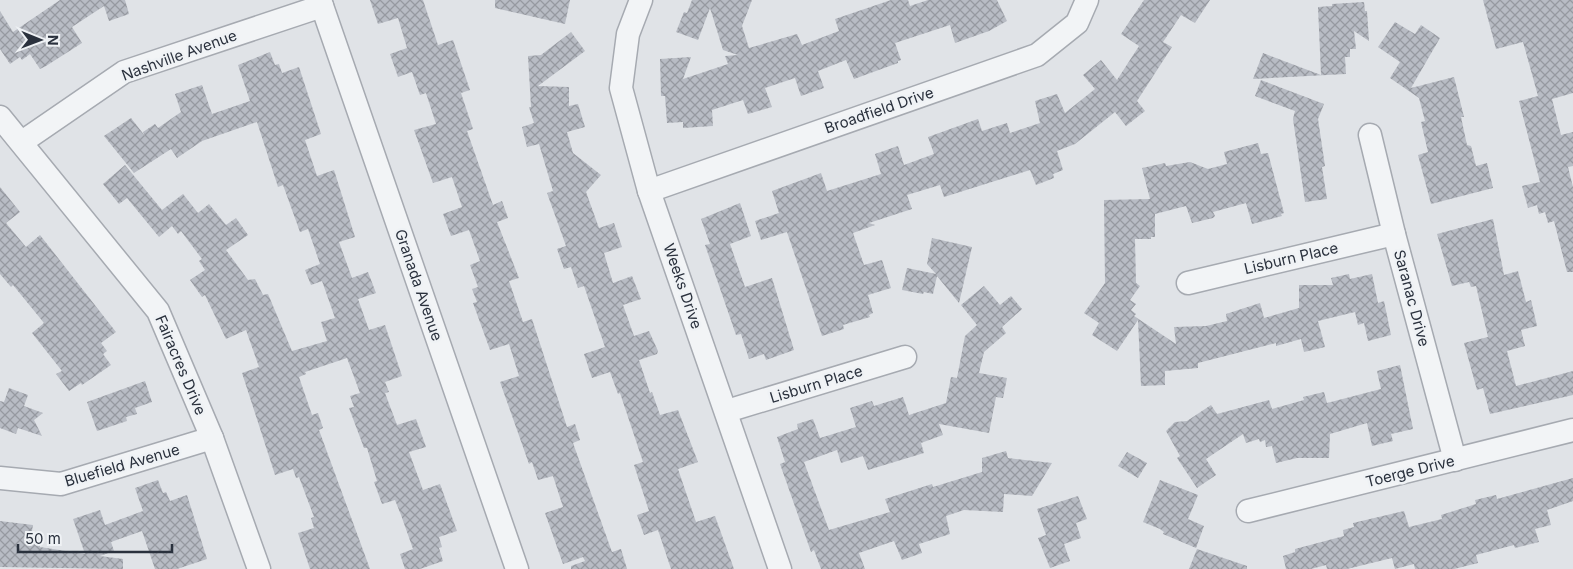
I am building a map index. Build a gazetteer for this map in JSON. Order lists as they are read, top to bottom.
{
  "streets": {
    "street": [
      "Nashville Avenue",
      "Broadfield Drive",
      "Lisburn Place",
      "Granada Avenue",
      "Weeks Drive",
      "Saranac Drive",
      "Fairacres Drive",
      "Bluefield Avenue",
      "Toerge Drive"
    ]
  },
  "crossings": [
    ["Nashville Avenue", "Granada Avenue"],
    ["Nashville Avenue", "Fairacres Drive"],
    ["Broadfield Drive", "Weeks Drive"],
    ["Lisburn Place", "Weeks Drive"],
    ["Lisburn Place", "Saranac Drive"],
    ["Saranac Drive", "Toerge Drive"],
    ["Fairacres Drive", "Bluefield Avenue"]
  ],
  "scale_bar": "50 m",
  "north": "right"
}
